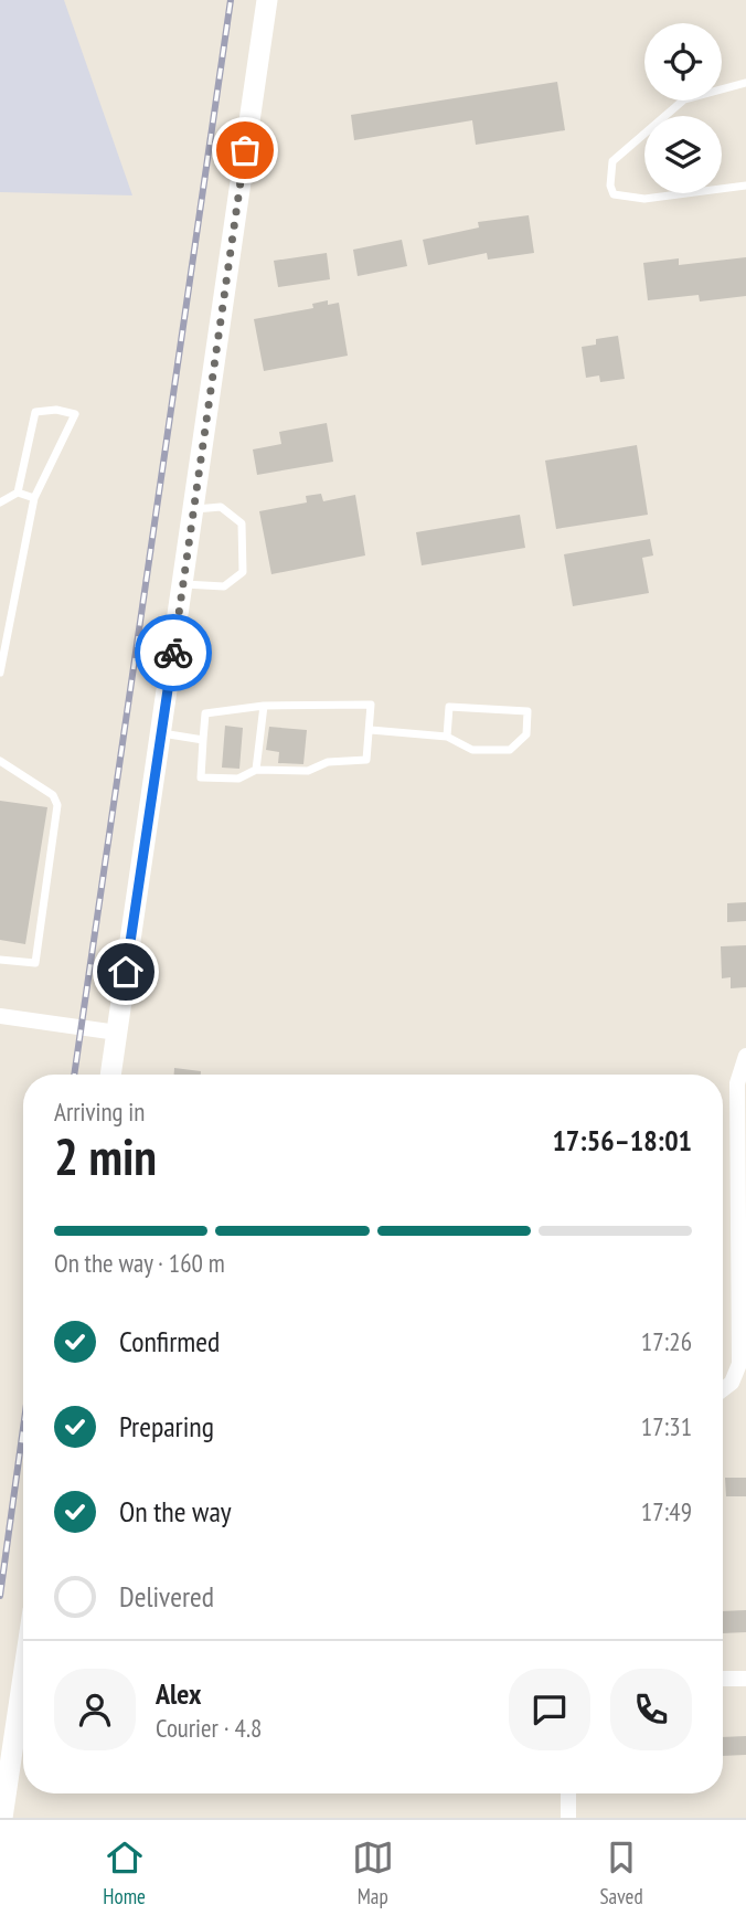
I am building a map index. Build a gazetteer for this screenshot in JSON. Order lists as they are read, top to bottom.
{
  "page": {
    "heading": ["2 min", "Arriving in", "17:56–18:01"],
    "panel": ["Alex", "Courier · 4.8"],
    "bar": "On the way · 160 m",
    "list": [
      ["Confirmed", "17:26"],
      ["Preparing", "17:31"],
      ["On the way", "17:49"],
      "Delivered"
    ],
    "tabs": ["Home", "Map", "Saved"]
  }
}
